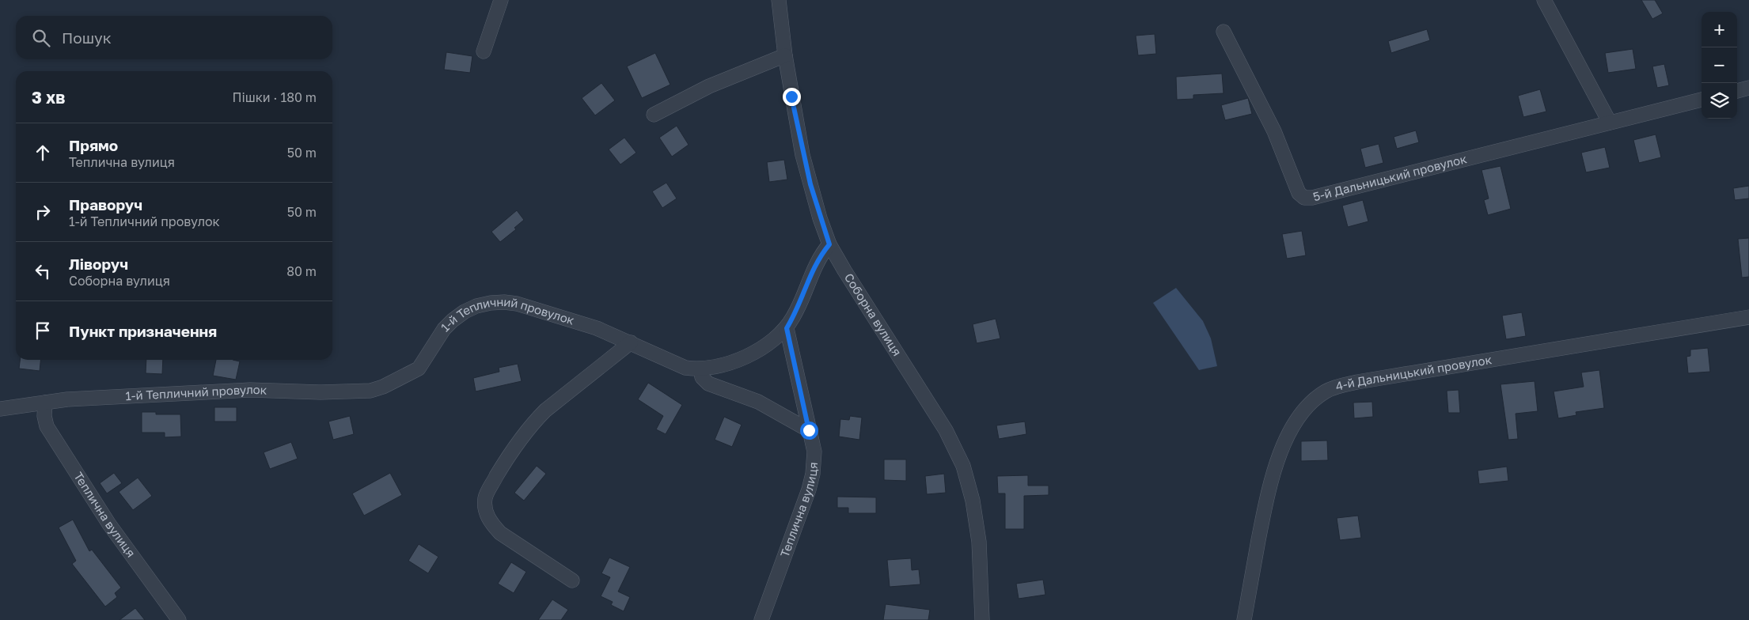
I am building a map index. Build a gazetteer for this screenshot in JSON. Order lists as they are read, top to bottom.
{
  "streets": {
    "street": [
      "5-й Дальницький провулок",
      "Соборна вулиця",
      "1-й Тепличний провулок",
      "4-й Дальницький провулок",
      "Теплична вулиця"
    ]
  },
  "crossings": [
    ["Соборна вулиця", "1-й Тепличний провулок"],
    ["1-й Тепличний провулок", "Теплична вулиця"]
  ],
  "page": {
    "map_buttons": ["+", "−"],
    "search": "Пошук",
    "heading": ["3 хв", "Пішки · 180 m"],
    "list": [
      ["Прямо", "Теплична вулиця", "50 m"],
      ["Праворуч", "1-й Тепличний провулок", "50 m"],
      ["Ліворуч", "Соборна вулиця", "80 m"],
      "Пункт призначення"
    ]
  }
}
